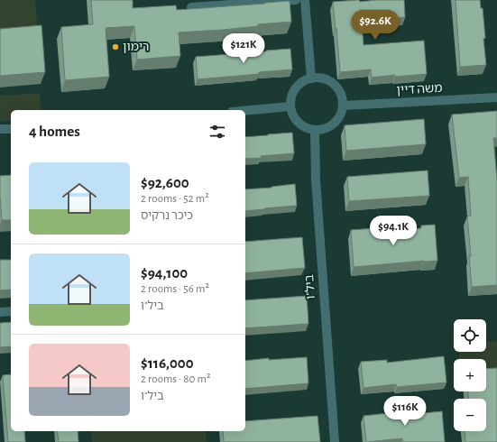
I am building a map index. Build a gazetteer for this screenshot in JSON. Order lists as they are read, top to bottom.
{
  "streets": {
    "street": ["משה דיין", "ביל\"ו"]
  },
  "crossings": [
    ["משה דיין", "ביל\"ו"]
  ],
  "places": ["רימון"],
  "page": {
    "price": [
      "$92.6K",
      "$121K",
      "$94.1K",
      "$116K"
    ],
    "heading": "4 homes",
    "list": [
      {
        "name": "$92,600",
        "note": "2 rooms · 52 m² · כיכר נרקיס"
      },
      {
        "name": "$94,100",
        "note": "2 rooms · 56 m² · ביל\"ו"
      },
      {
        "name": "$116,000",
        "note": "2 rooms · 80 m² · ביל\"ו"
      }
    ],
    "map_buttons": ["+", "−"]
  }
}
